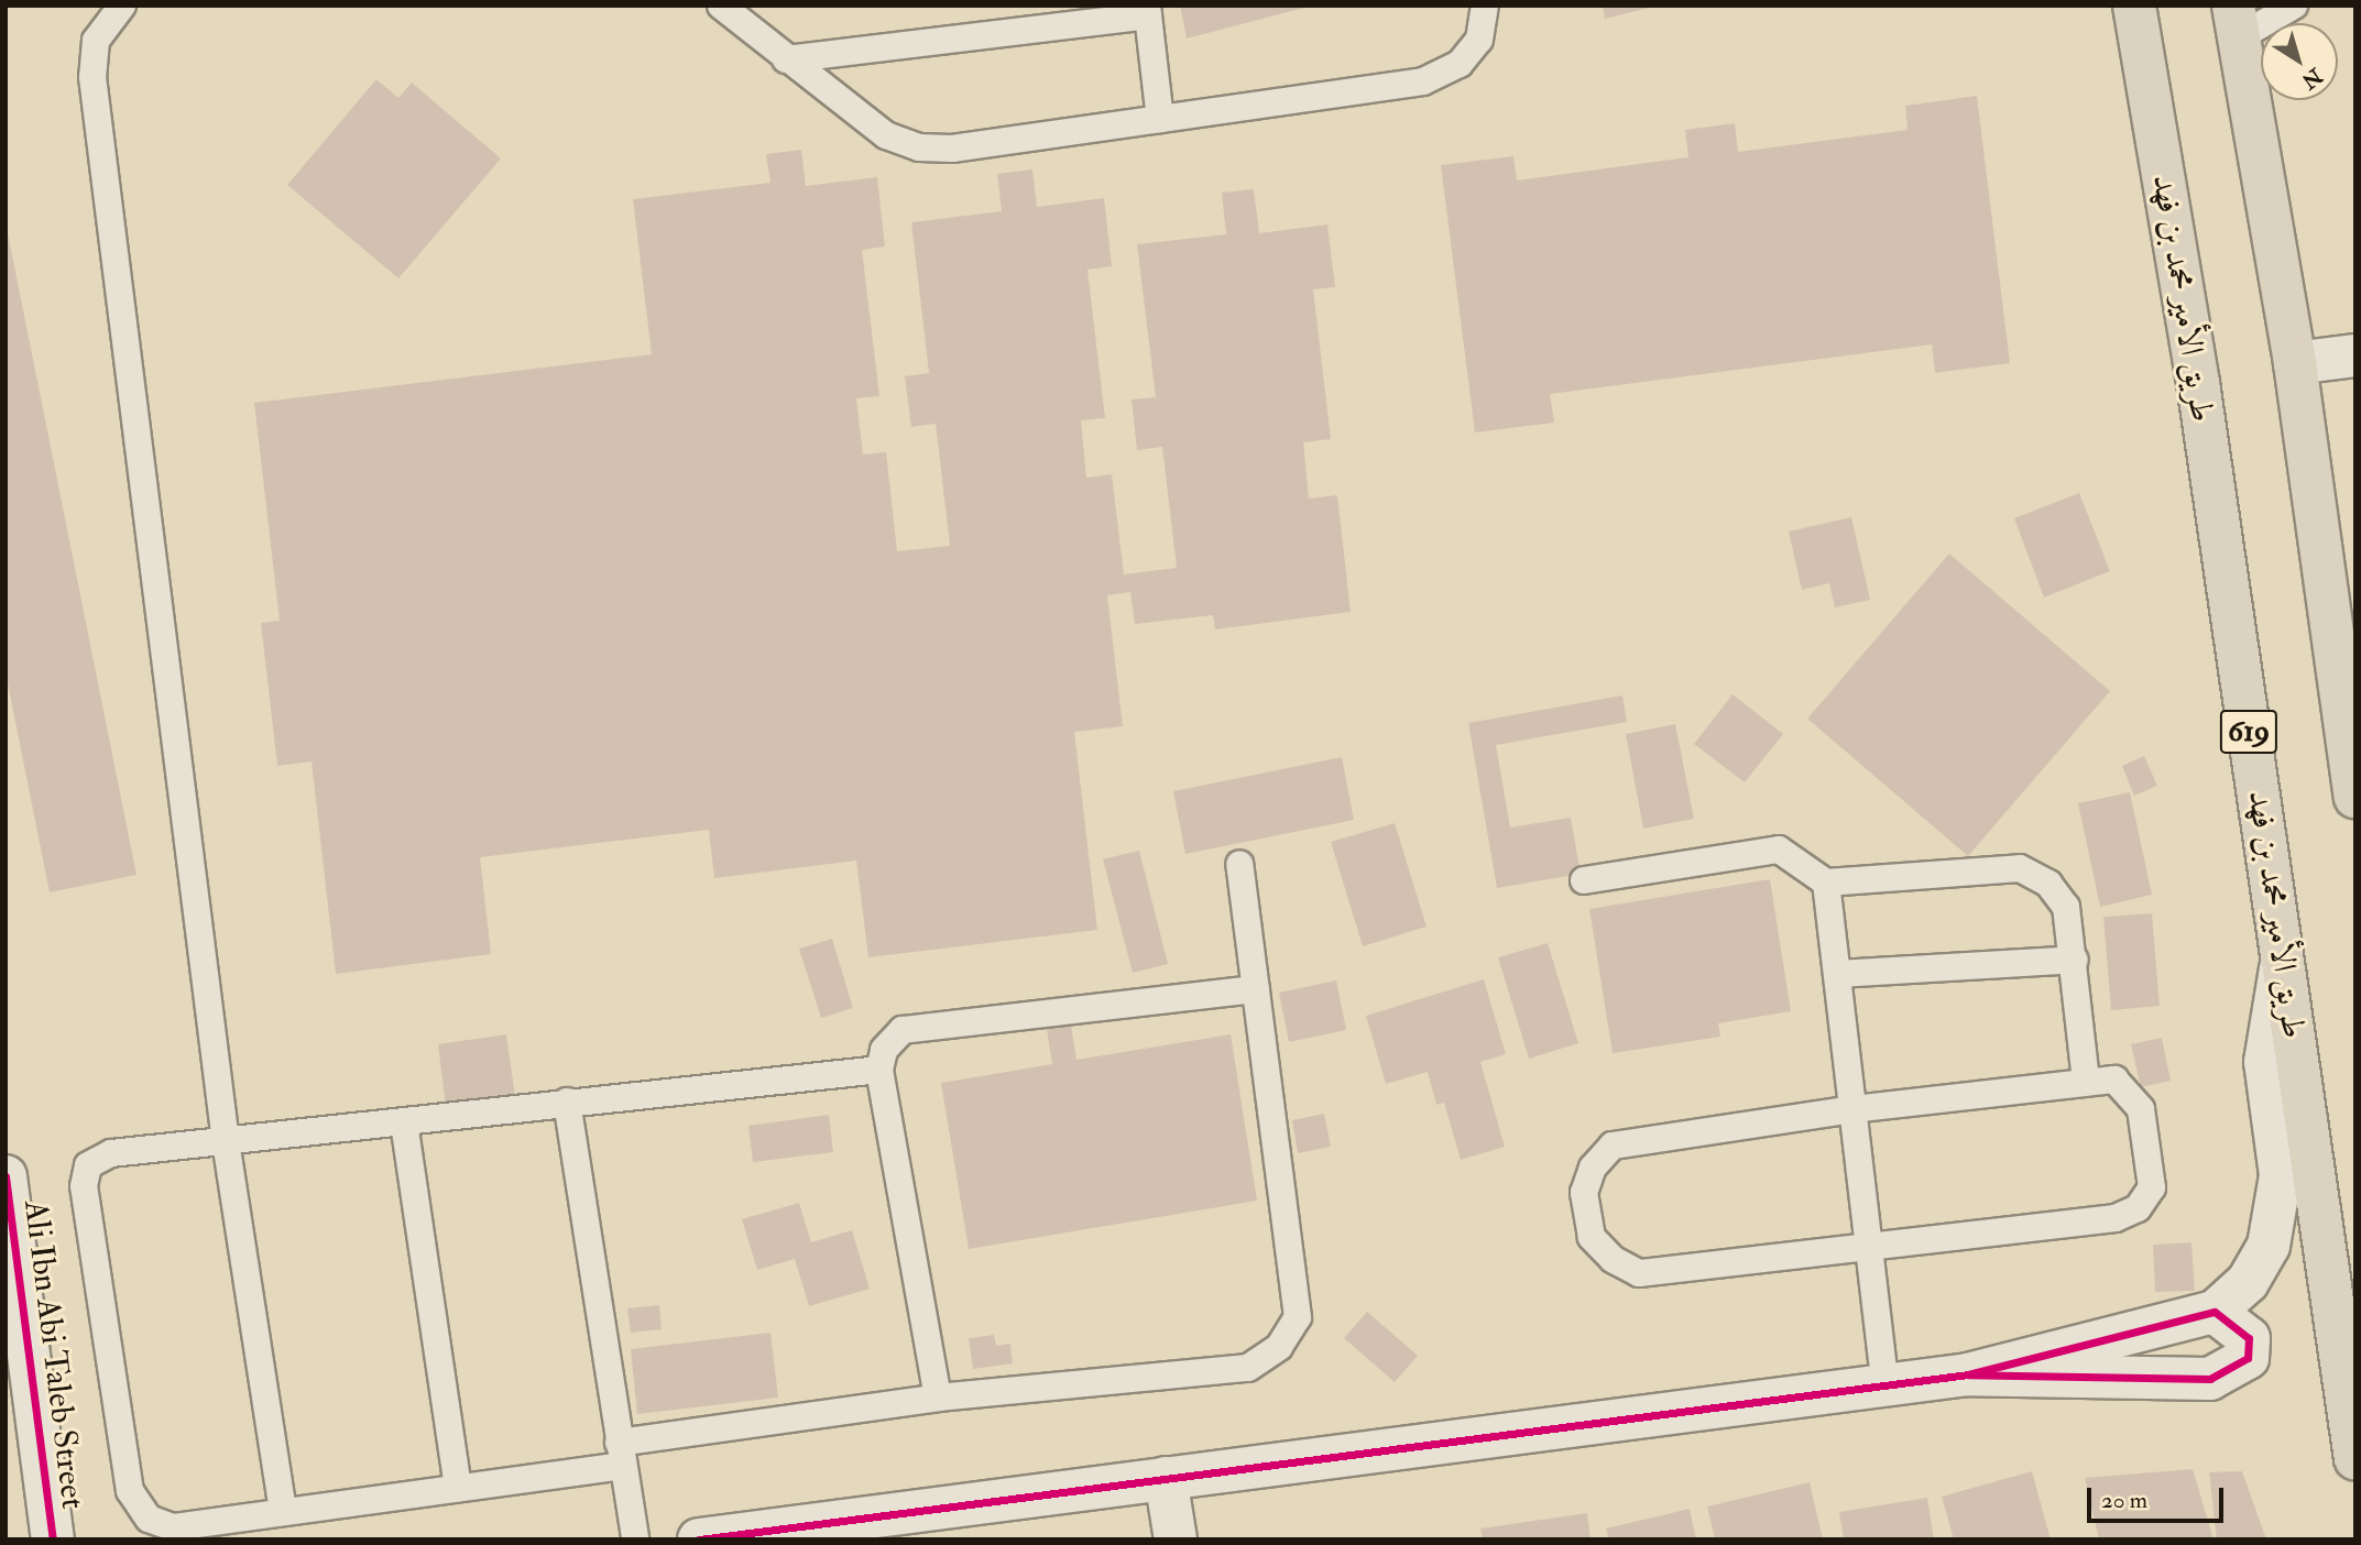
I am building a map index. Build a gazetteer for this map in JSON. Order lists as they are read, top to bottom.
{
  "streets": {
    "highway": ["طريق الأمير محمد بن فهد", "619"],
    "street": ["Ali Ibn Abi Taleb Street"]
  },
  "scale_bar": "20 m",
  "north": "bottom right"
}
